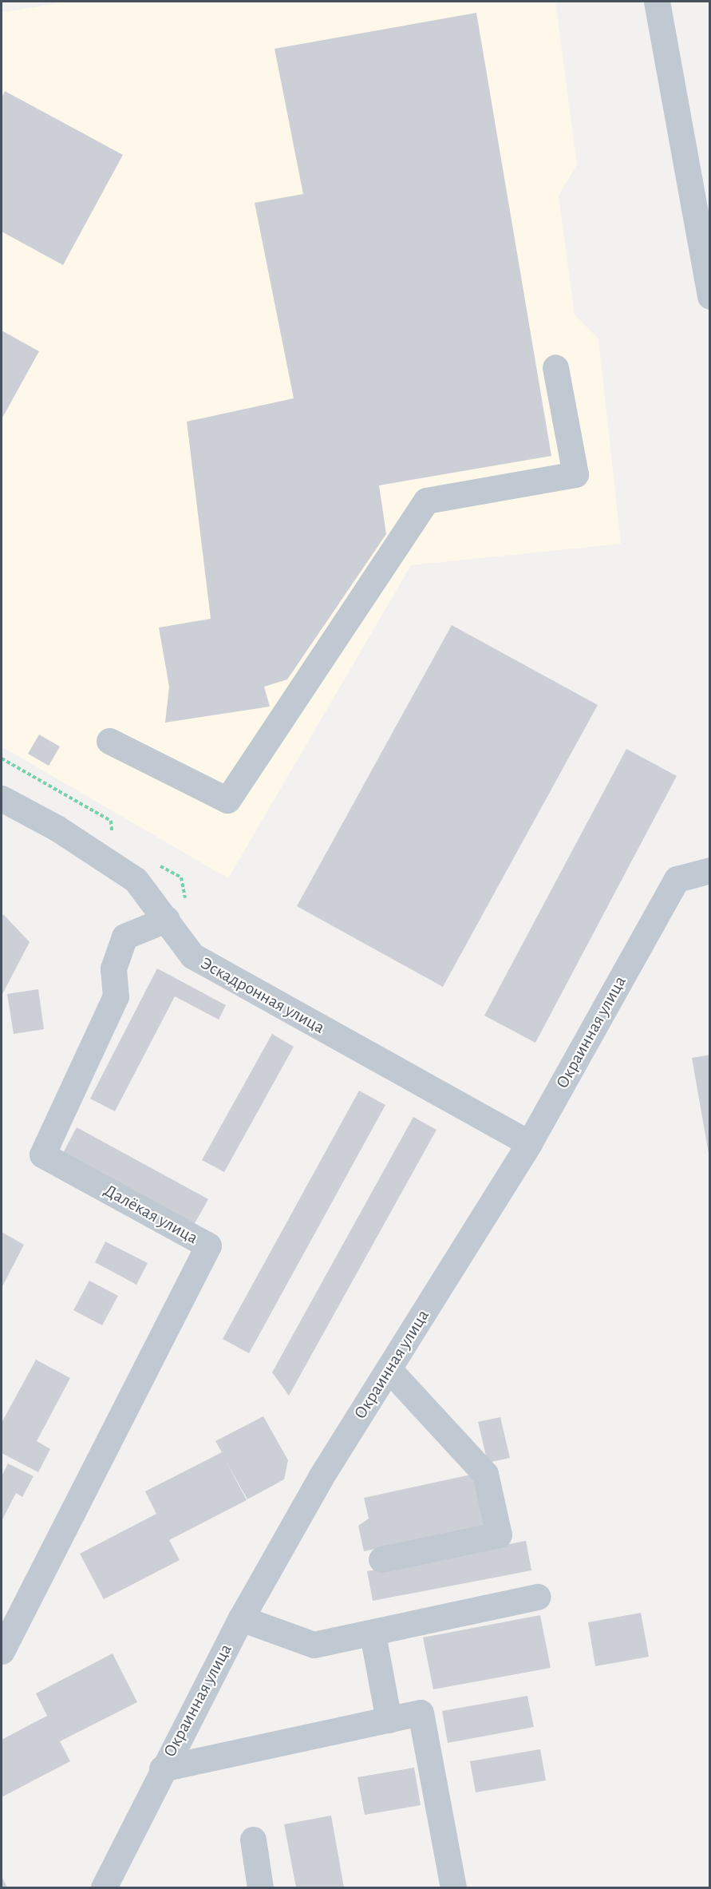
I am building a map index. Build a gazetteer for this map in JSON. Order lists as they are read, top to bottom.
{
  "streets": {
    "street": ["Эскадронная улица", "Окраинная улица", "Далёкая улица"]
  },
  "crossings": [
    ["Эскадронная улица", "Окраинная улица"],
    ["Эскадронная улица", "Далёкая улица"]
  ]
}
